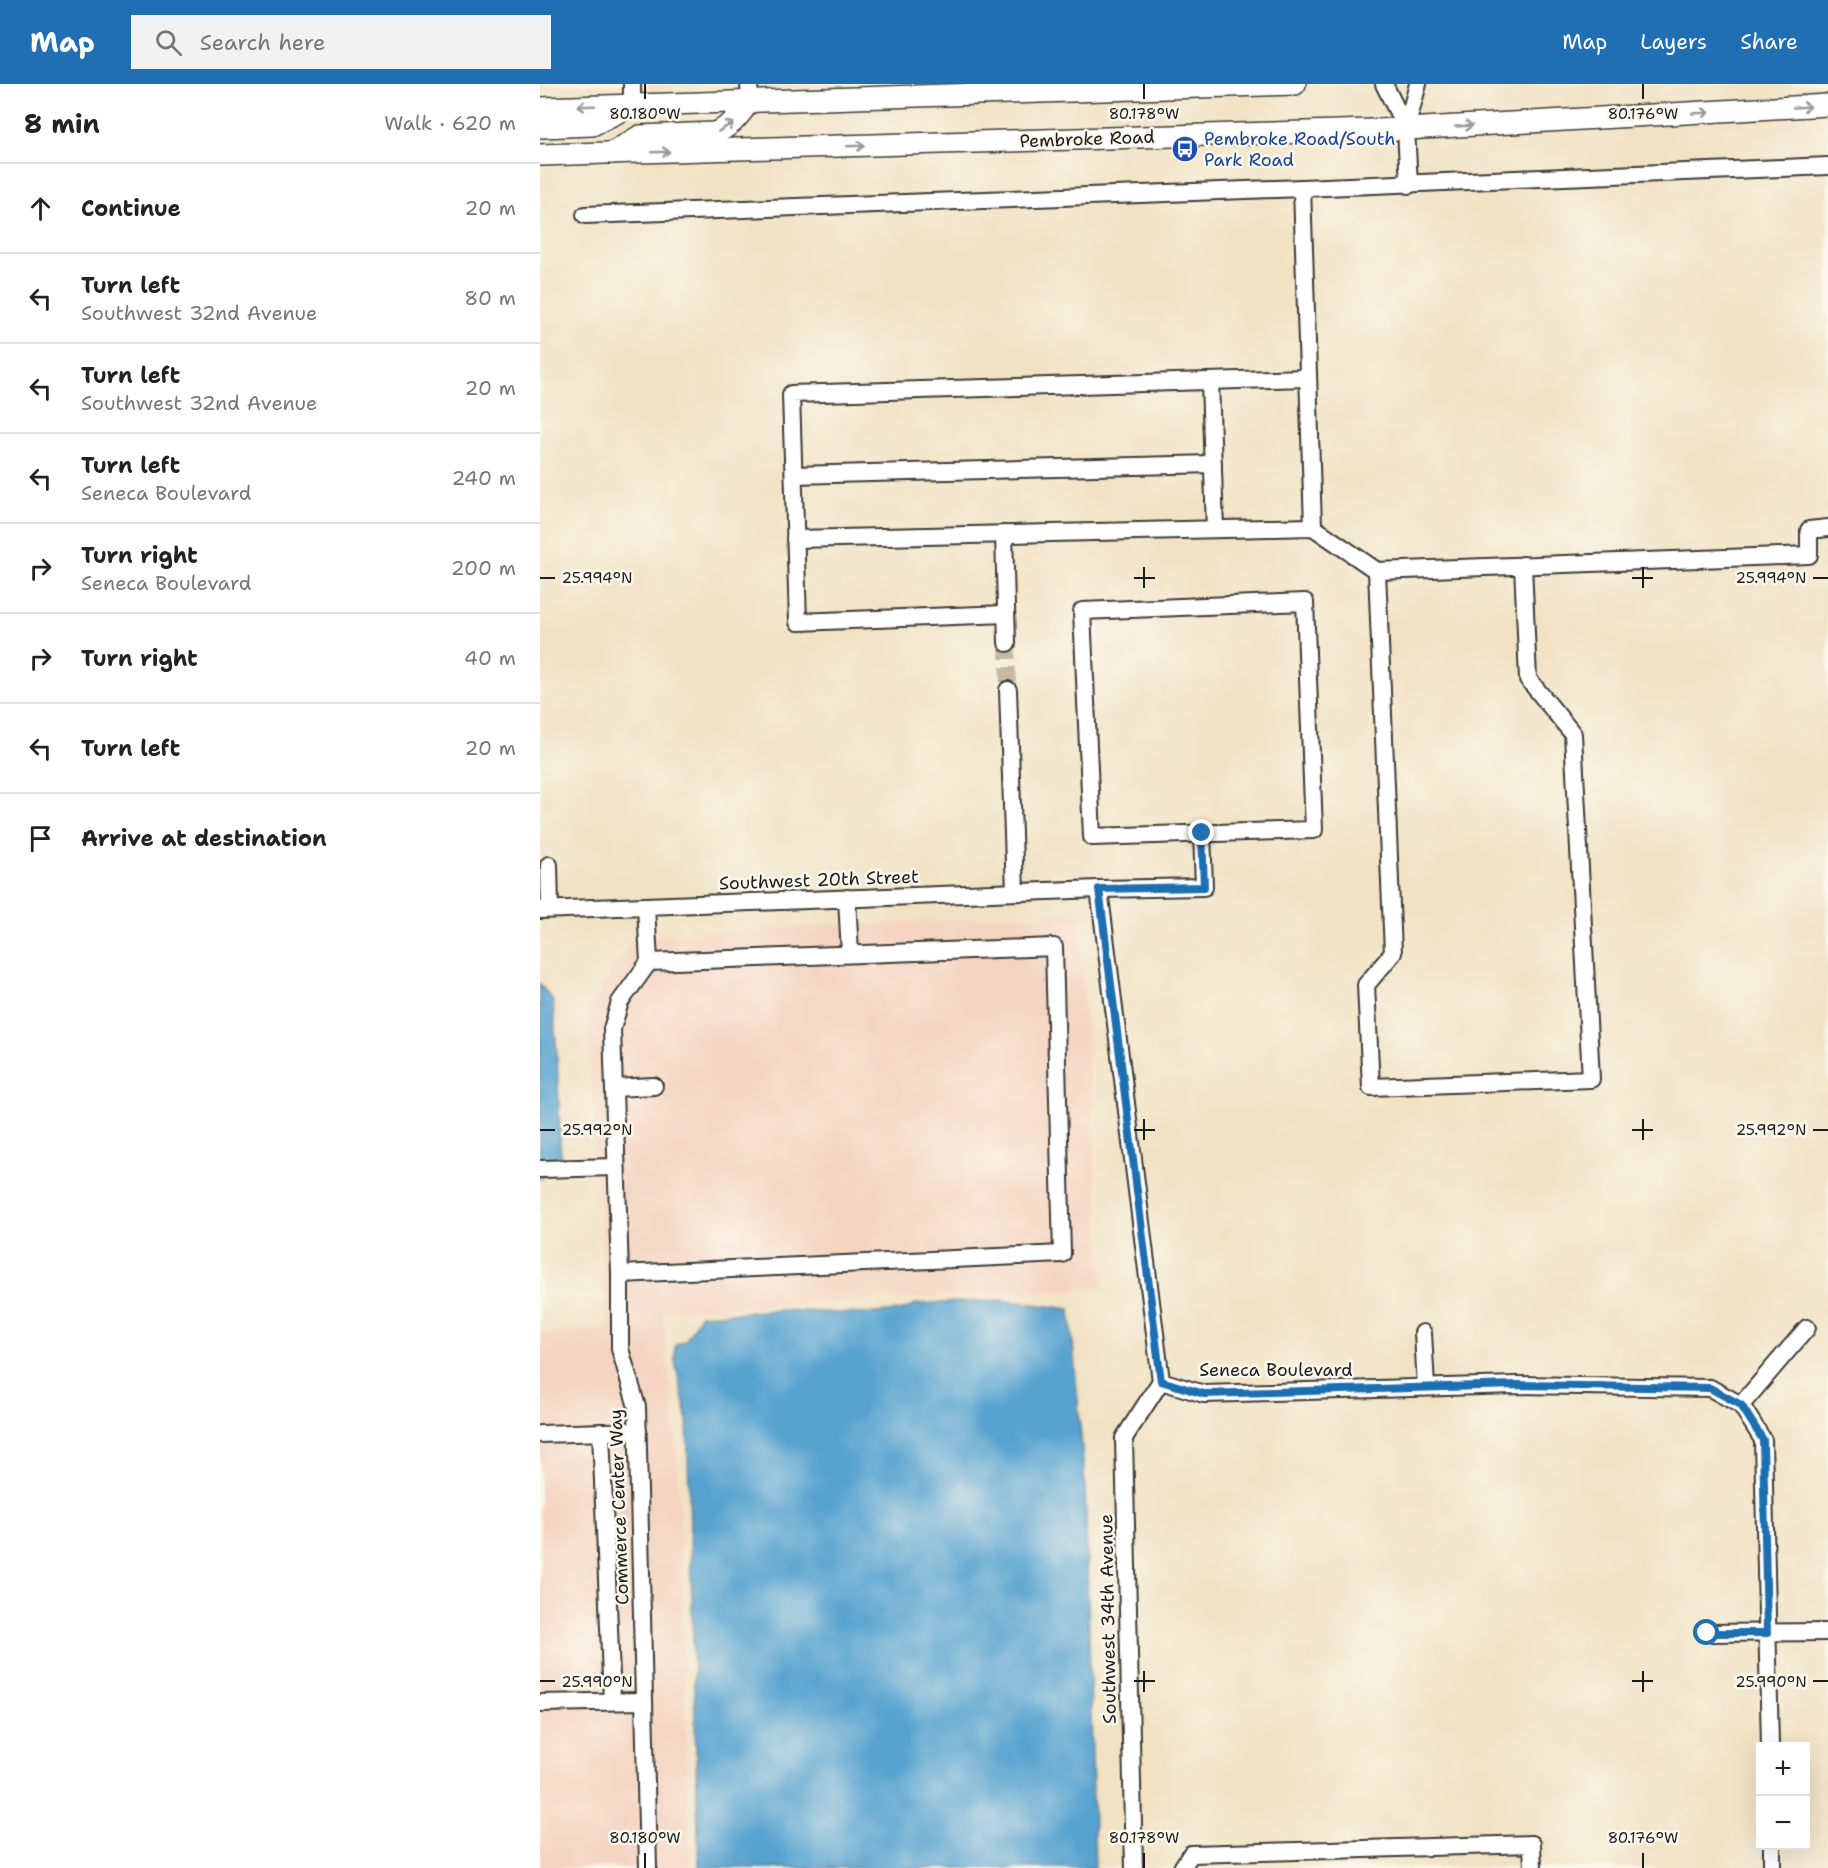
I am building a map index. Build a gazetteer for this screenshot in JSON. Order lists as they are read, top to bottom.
{
  "streets": {
    "main road": ["Pembroke Road"],
    "street": [
      "Southwest 20th Street",
      "Seneca Boulevard",
      "Commerce Center Way",
      "Southwest 34th Avenue"
    ]
  },
  "crossings": [
    ["Seneca Boulevard", "Southwest 34th Avenue"]
  ],
  "places": {
    "bus stop": ["Pembroke Road/South Park Road"]
  },
  "page": {
    "header": "Map",
    "search": "Search here",
    "nav": ["Map", "Layers", "Share"],
    "heading": ["8 min", "Walk · 620 m"],
    "list": [
      ["Continue", "20 m"],
      ["Turn left", "Southwest 32nd Avenue", "80 m"],
      ["Turn left", "Southwest 32nd Avenue", "20 m"],
      ["Turn left", "Seneca Boulevard", "240 m"],
      ["Turn right", "Seneca Boulevard", "200 m"],
      ["Turn right", "40 m"],
      ["Turn left", "20 m"],
      "Arrive at destination"
    ],
    "map_buttons": ["+", "−"]
  },
  "coordinates": [
    "80.180°W",
    "80.178°W",
    "80.176°W",
    "25.994°N",
    "25.992°N",
    "25.990°N"
  ]
}
